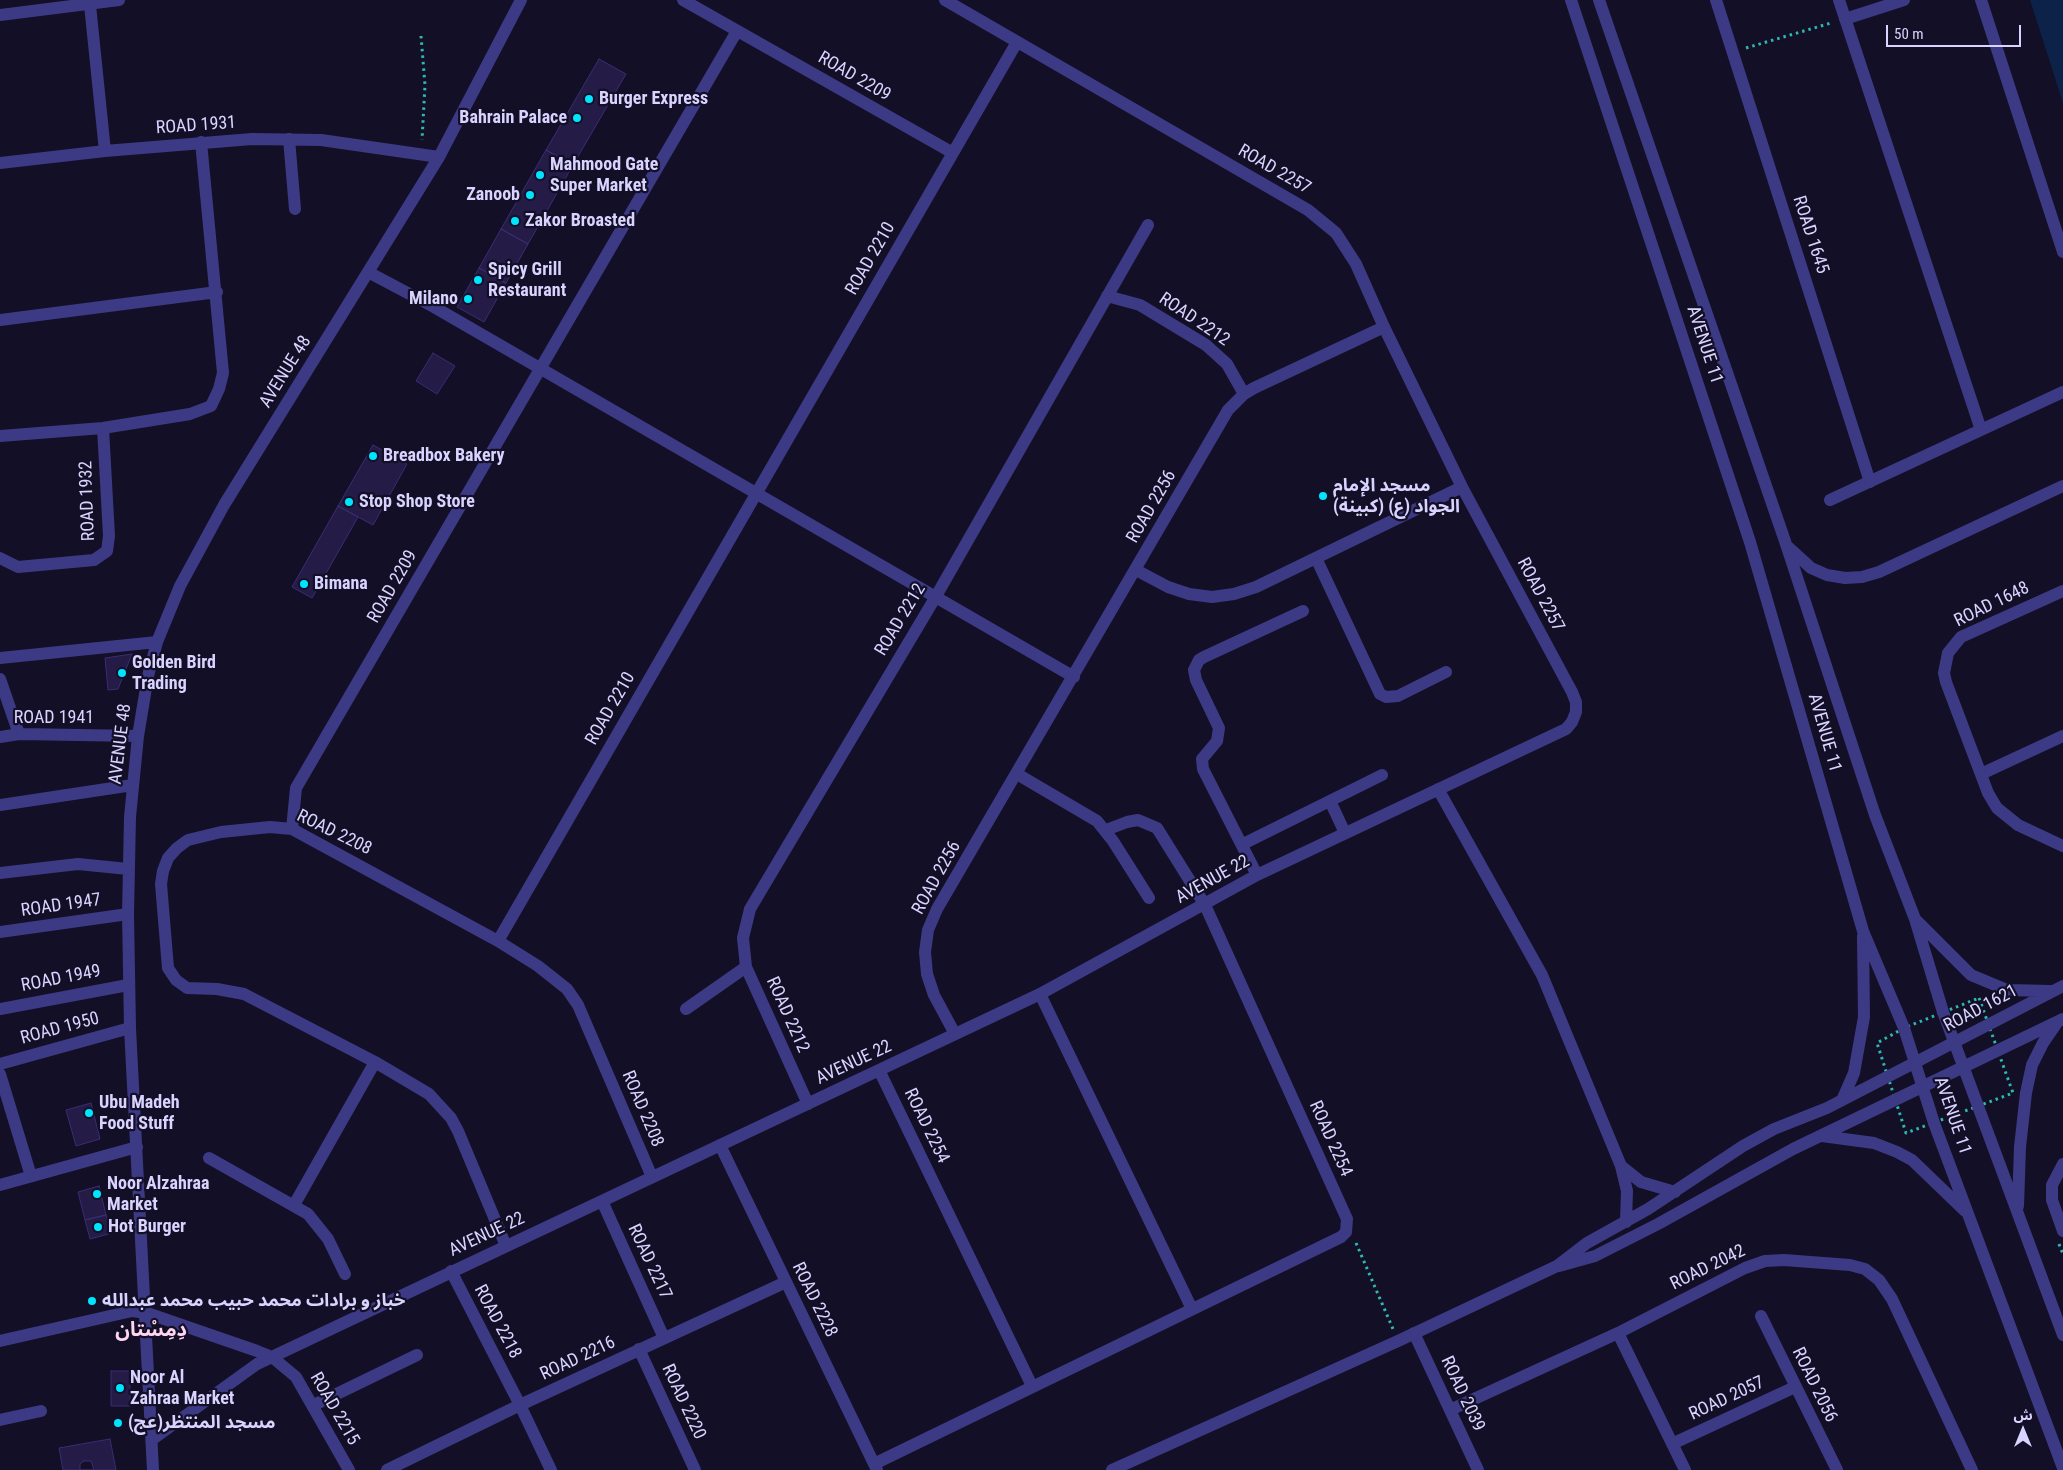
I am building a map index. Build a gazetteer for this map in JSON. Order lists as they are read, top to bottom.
{
  "streets": {
    "street": [
      "ROAD 2209",
      "ROAD 1931",
      "ROAD 2257",
      "ROAD 1645",
      "ROAD 2210",
      "ROAD 2212",
      "AVENUE 11",
      "AVENUE 48",
      "ROAD 1932",
      "ROAD 2256",
      "ROAD 1648",
      "ROAD 1941",
      "ROAD 2208",
      "AVENUE 22",
      "ROAD 1947",
      "ROAD 1949",
      "ROAD 1621",
      "ROAD 1950",
      "ROAD 2254",
      "ROAD 2217",
      "ROAD 2042",
      "ROAD 2228",
      "ROAD 2218",
      "ROAD 2216",
      "ROAD 2056",
      "ROAD 2039",
      "ROAD 2057",
      "ROAD 2220",
      "ROAD 2215"
    ]
  },
  "crossings": [
    ["ROAD 2209", "ROAD 2210"],
    ["ROAD 2209", "ROAD 2208"],
    ["ROAD 1931", "AVENUE 48"],
    ["ROAD 2257", "ROAD 2210"],
    ["ROAD 2257", "ROAD 2256"],
    ["ROAD 2257", "AVENUE 22"],
    ["ROAD 2210", "ROAD 2208"],
    ["ROAD 2212", "ROAD 2256"],
    ["ROAD 2212", "AVENUE 22"],
    ["AVENUE 11", "ROAD 1621"],
    ["AVENUE 48", "ROAD 1941"],
    ["AVENUE 48", "AVENUE 22"],
    ["AVENUE 48", "ROAD 1947"],
    ["AVENUE 48", "ROAD 1949"],
    ["AVENUE 48", "ROAD 1950"],
    ["AVENUE 48", "ROAD 2215"],
    ["ROAD 2256", "AVENUE 22"],
    ["ROAD 2208", "AVENUE 22"],
    ["AVENUE 22", "ROAD 2254"],
    ["AVENUE 22", "ROAD 2217"],
    ["AVENUE 22", "ROAD 2228"],
    ["AVENUE 22", "ROAD 2218"],
    ["AVENUE 22", "ROAD 2215"],
    ["ROAD 2217", "ROAD 2216"],
    ["ROAD 2042", "ROAD 2039"],
    ["ROAD 2228", "ROAD 2216"],
    ["ROAD 2218", "ROAD 2216"],
    ["ROAD 2216", "ROAD 2220"],
    ["ROAD 2056", "ROAD 2057"]
  ],
  "districts": ["دِمِسْتان"],
  "places": [
    "Burger Express",
    "Bahrain Palace",
    "Mahmood Gate Super Market",
    "Zanoob",
    "Zakor Broasted",
    "Spicy Grill Restaurant",
    "Milano",
    "Breadbox Bakery",
    "مسجد الإمام الجواد (ع) (كبينة)",
    "Stop Shop Store",
    "Bimana",
    "Golden Bird Trading",
    "Ubu Madeh Food Stuff",
    "Noor Alzahraa Market",
    "Hot Burger",
    "خباز و برادات محمد حبيب محمد عبدالله",
    "Noor Al Zahraa Market",
    "مسجد المنتظر(عج)"
  ],
  "scale_bar": "50 m",
  "north": "top"
}
